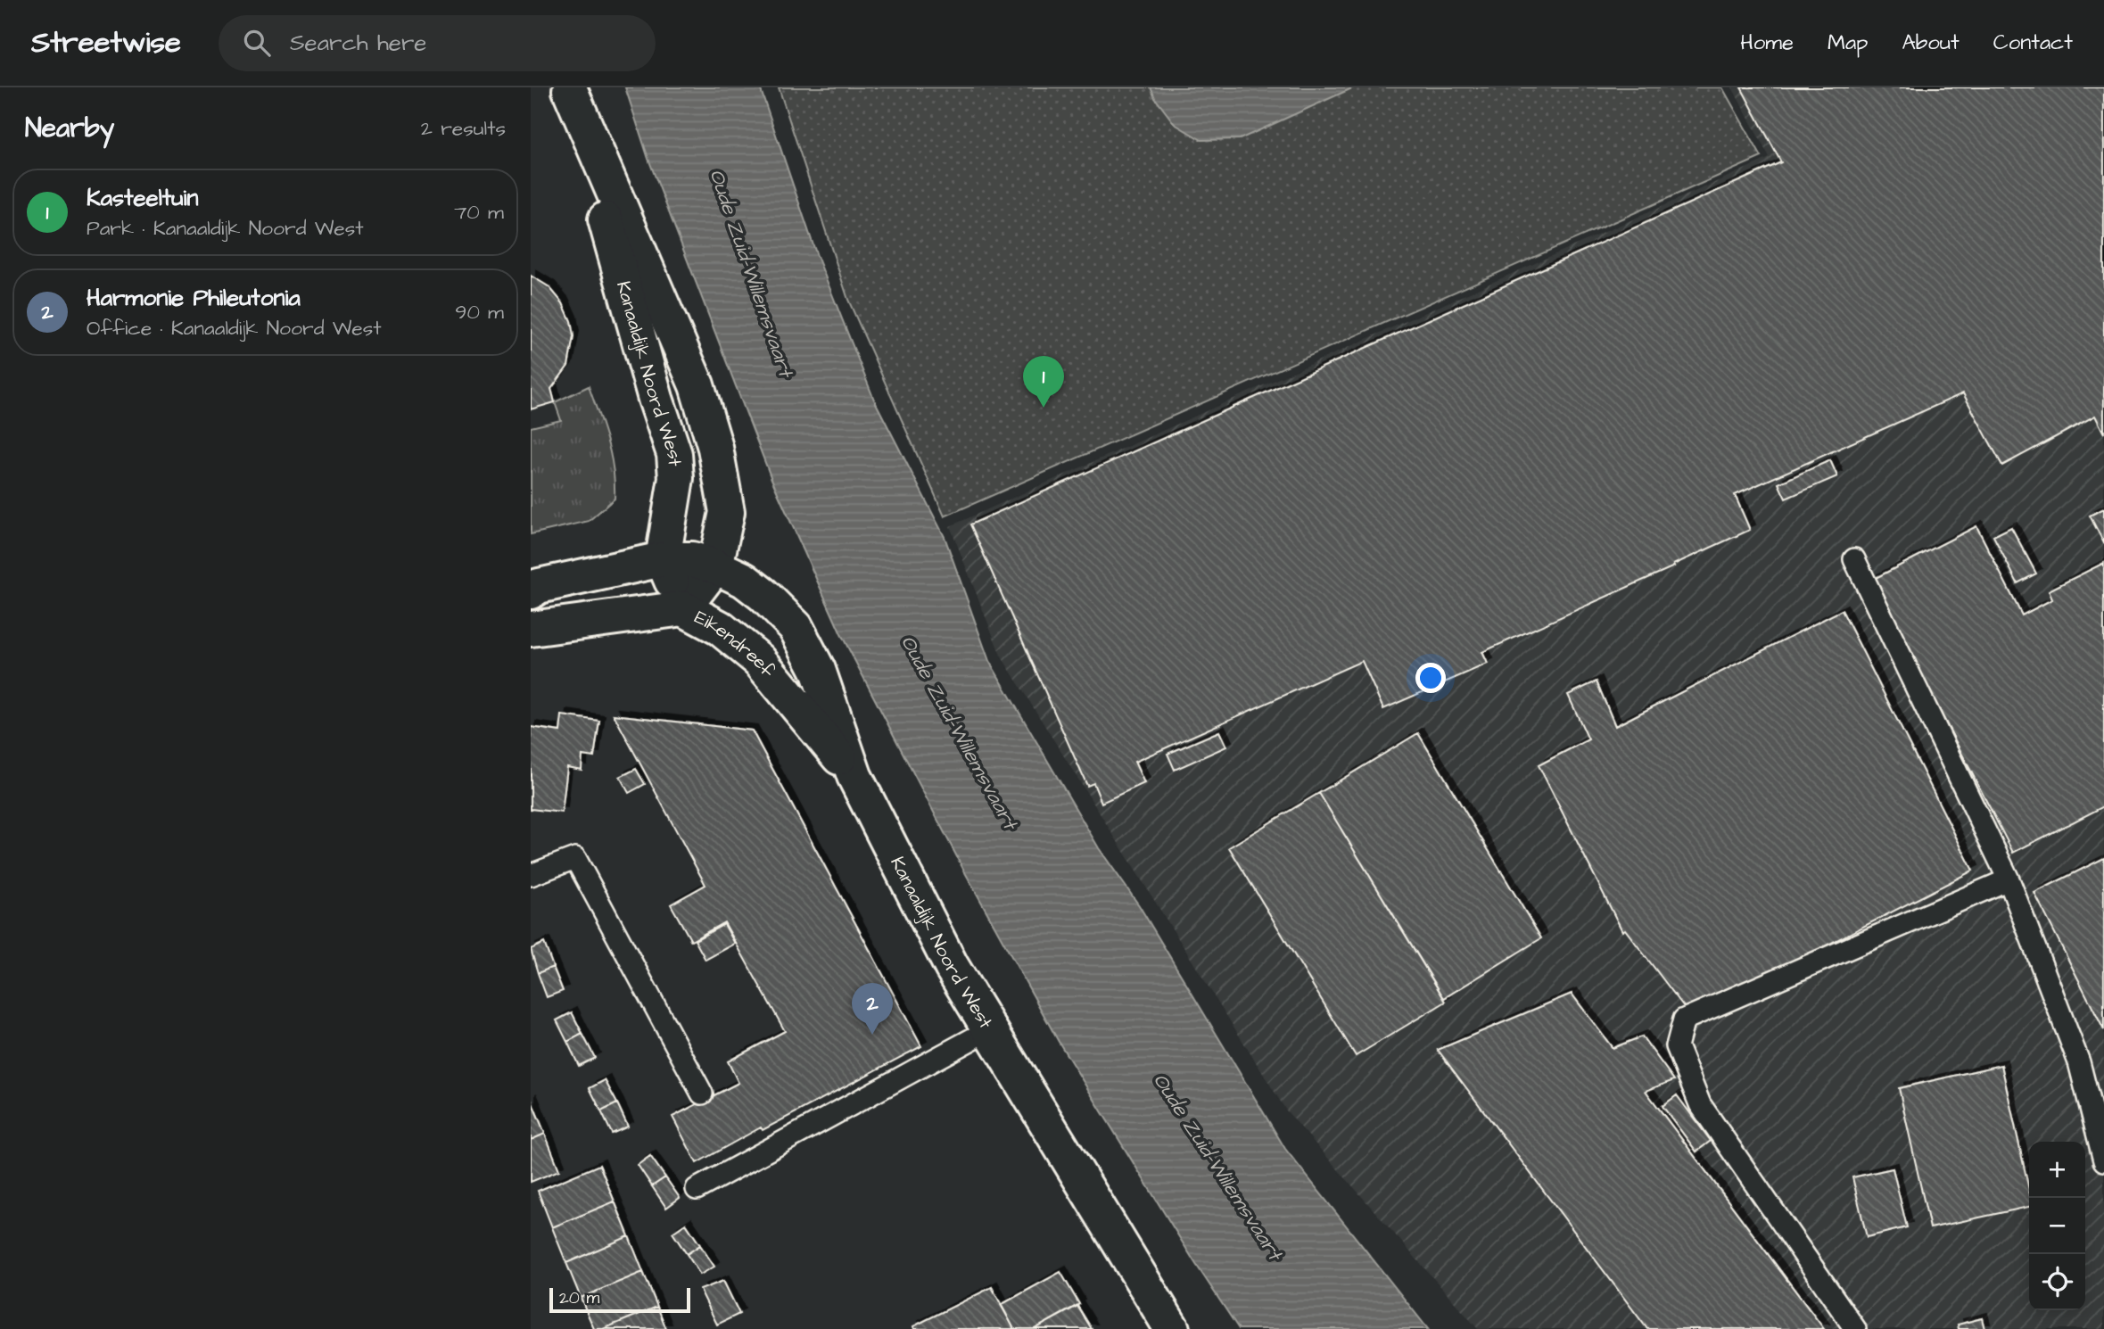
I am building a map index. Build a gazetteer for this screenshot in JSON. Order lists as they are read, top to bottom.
{
  "streets": {
    "street": ["Kanaaldijk Noord West", "Eikendreef"]
  },
  "crossings": [
    ["Kanaaldijk Noord West", "Eikendreef"]
  ],
  "water": ["Oude Zuid-Willemsvaart"],
  "scale_bar": "20 m",
  "page": {
    "header": "Streetwise",
    "search": "Search here",
    "nav": [
      "Home",
      "Map",
      "About",
      "Contact"
    ],
    "heading": ["Nearby", "2 results"],
    "list": [
      {
        "mark": "1",
        "name": "Kasteeltuin",
        "note": "Park · Kanaaldijk Noord West",
        "value": "70 m"
      },
      {
        "mark": "2",
        "name": "Harmonie Phileutonia",
        "note": "Office · Kanaaldijk Noord West",
        "value": "90 m"
      }
    ],
    "pins": ["1", "2"],
    "map_buttons": ["+", "−"],
    "scale": "20 m"
  }
}
